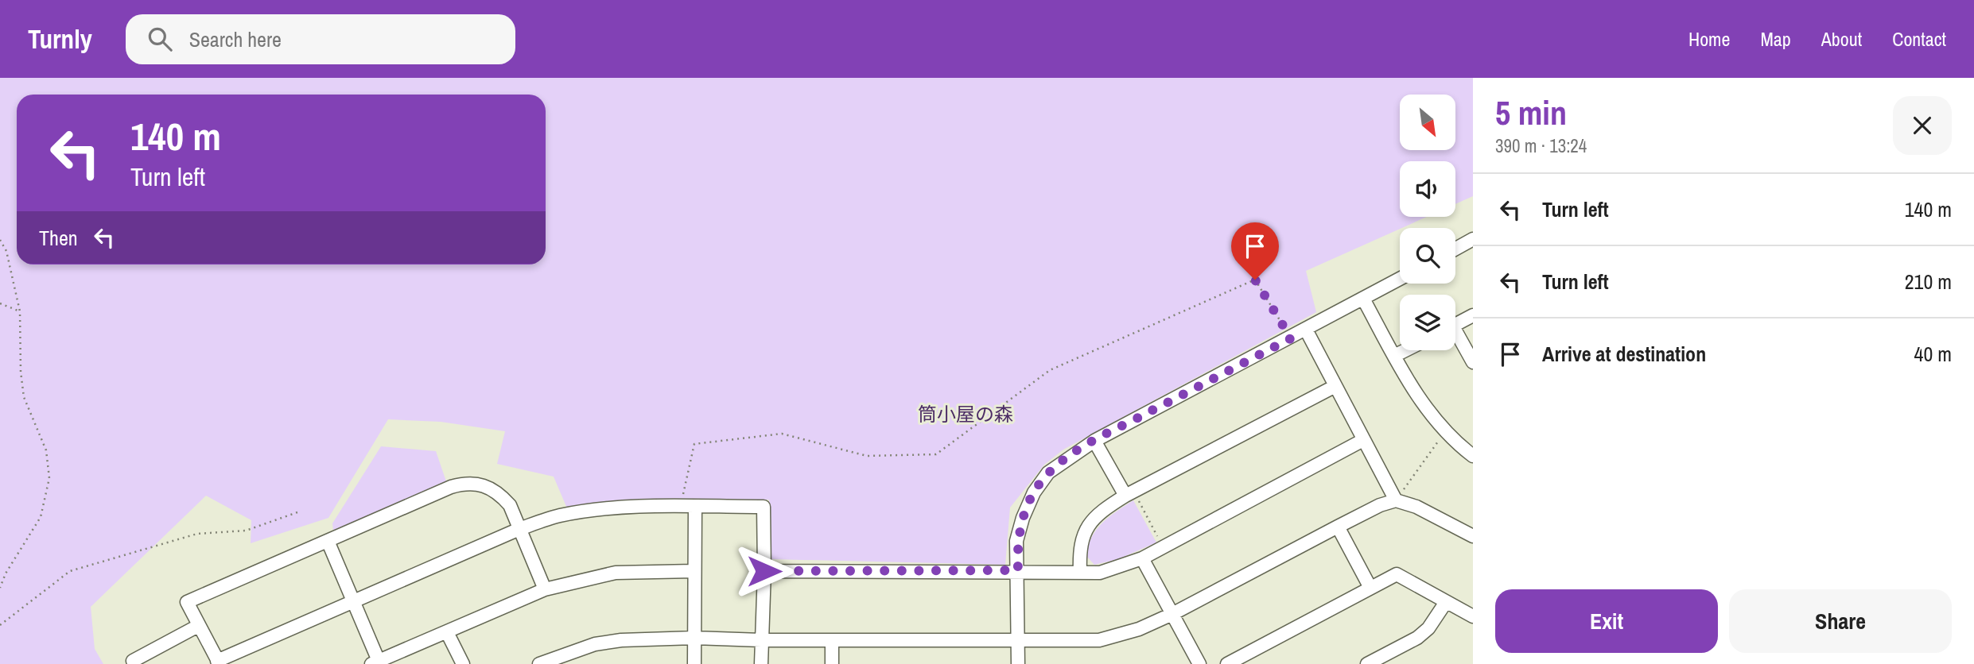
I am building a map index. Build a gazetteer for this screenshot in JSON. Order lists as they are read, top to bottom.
{
  "parks": ["筒小屋の森"],
  "north": "bottom right",
  "page": {
    "header": "Turnly",
    "search": "Search here",
    "nav": [
      "Home",
      "Map",
      "About",
      "Contact"
    ],
    "heading": ["5 min", "390 m · 13:24"],
    "turn": ["140 m", "Turn left"],
    "list": [
      {
        "name": "Turn left",
        "value": "140 m"
      },
      {
        "name": "Turn left",
        "value": "210 m"
      },
      {
        "name": "Arrive at destination",
        "value": "40 m"
      }
    ],
    "then": "Then",
    "buttons": ["Exit", "Share"]
  }
}
